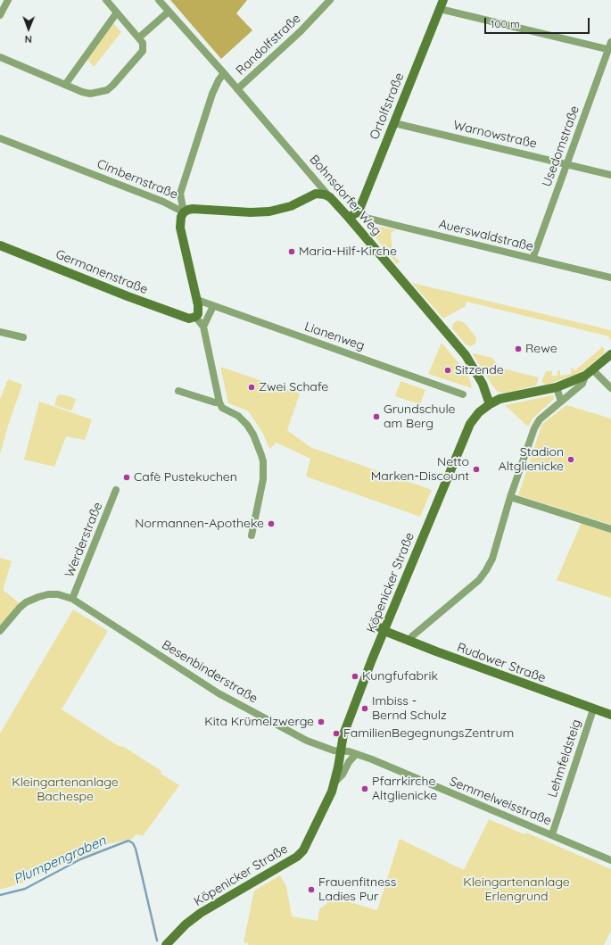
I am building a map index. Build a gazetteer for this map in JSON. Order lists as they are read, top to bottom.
{
  "streets": {
    "street": [
      "Randolfstraße",
      "Ortolfstraße",
      "Warnowstraße",
      "Usedomstraße",
      "Cimbernstraße",
      "Bohnsdorfer Weg",
      "Auerswaldstraße",
      "Germanenstraße",
      "Lianenweg",
      "Werderstraße",
      "Köpenicker Straße",
      "Rudower Straße",
      "Besenbinderstraße",
      "Lehmfeldsteig",
      "Semmelweisstraße"
    ]
  },
  "crossings": [
    ["Randolfstraße", "Bohnsdorfer Weg"],
    ["Ortolfstraße", "Warnowstraße"],
    ["Ortolfstraße", "Auerswaldstraße"],
    ["Warnowstraße", "Usedomstraße"],
    ["Usedomstraße", "Auerswaldstraße"],
    ["Cimbernstraße", "Bohnsdorfer Weg"],
    ["Bohnsdorfer Weg", "Köpenicker Straße"],
    ["Werderstraße", "Besenbinderstraße"],
    ["Köpenicker Straße", "Rudower Straße"],
    ["Köpenicker Straße", "Besenbinderstraße"],
    ["Köpenicker Straße", "Semmelweisstraße"],
    ["Rudower Straße", "Lehmfeldsteig"],
    ["Besenbinderstraße", "Semmelweisstraße"],
    ["Lehmfeldsteig", "Semmelweisstraße"]
  ],
  "water": ["Plumpengraben"],
  "parks": ["Kleingartenanlage Bachespe", "Kleingartenanlage Erlengrund"],
  "places": [
    "Maria-Hilf-Kirche",
    "Rewe",
    "Sitzende",
    "Zwei Schafe",
    "Grundschule am Berg",
    "Stadion Altglienicke",
    "Netto Marken-Discount",
    "Cafè Pustekuchen",
    "Normannen-Apotheke",
    "Kungfufabrik",
    "Imbiss - Bernd Schulz",
    "Kita Krümelzwerge",
    "FamilienBegegnungsZentrum",
    "Pfarrkirche Altglienicke",
    "Frauenfitness Ladies Pur"
  ],
  "scale_bar": "100 m",
  "north": "bottom"
}
